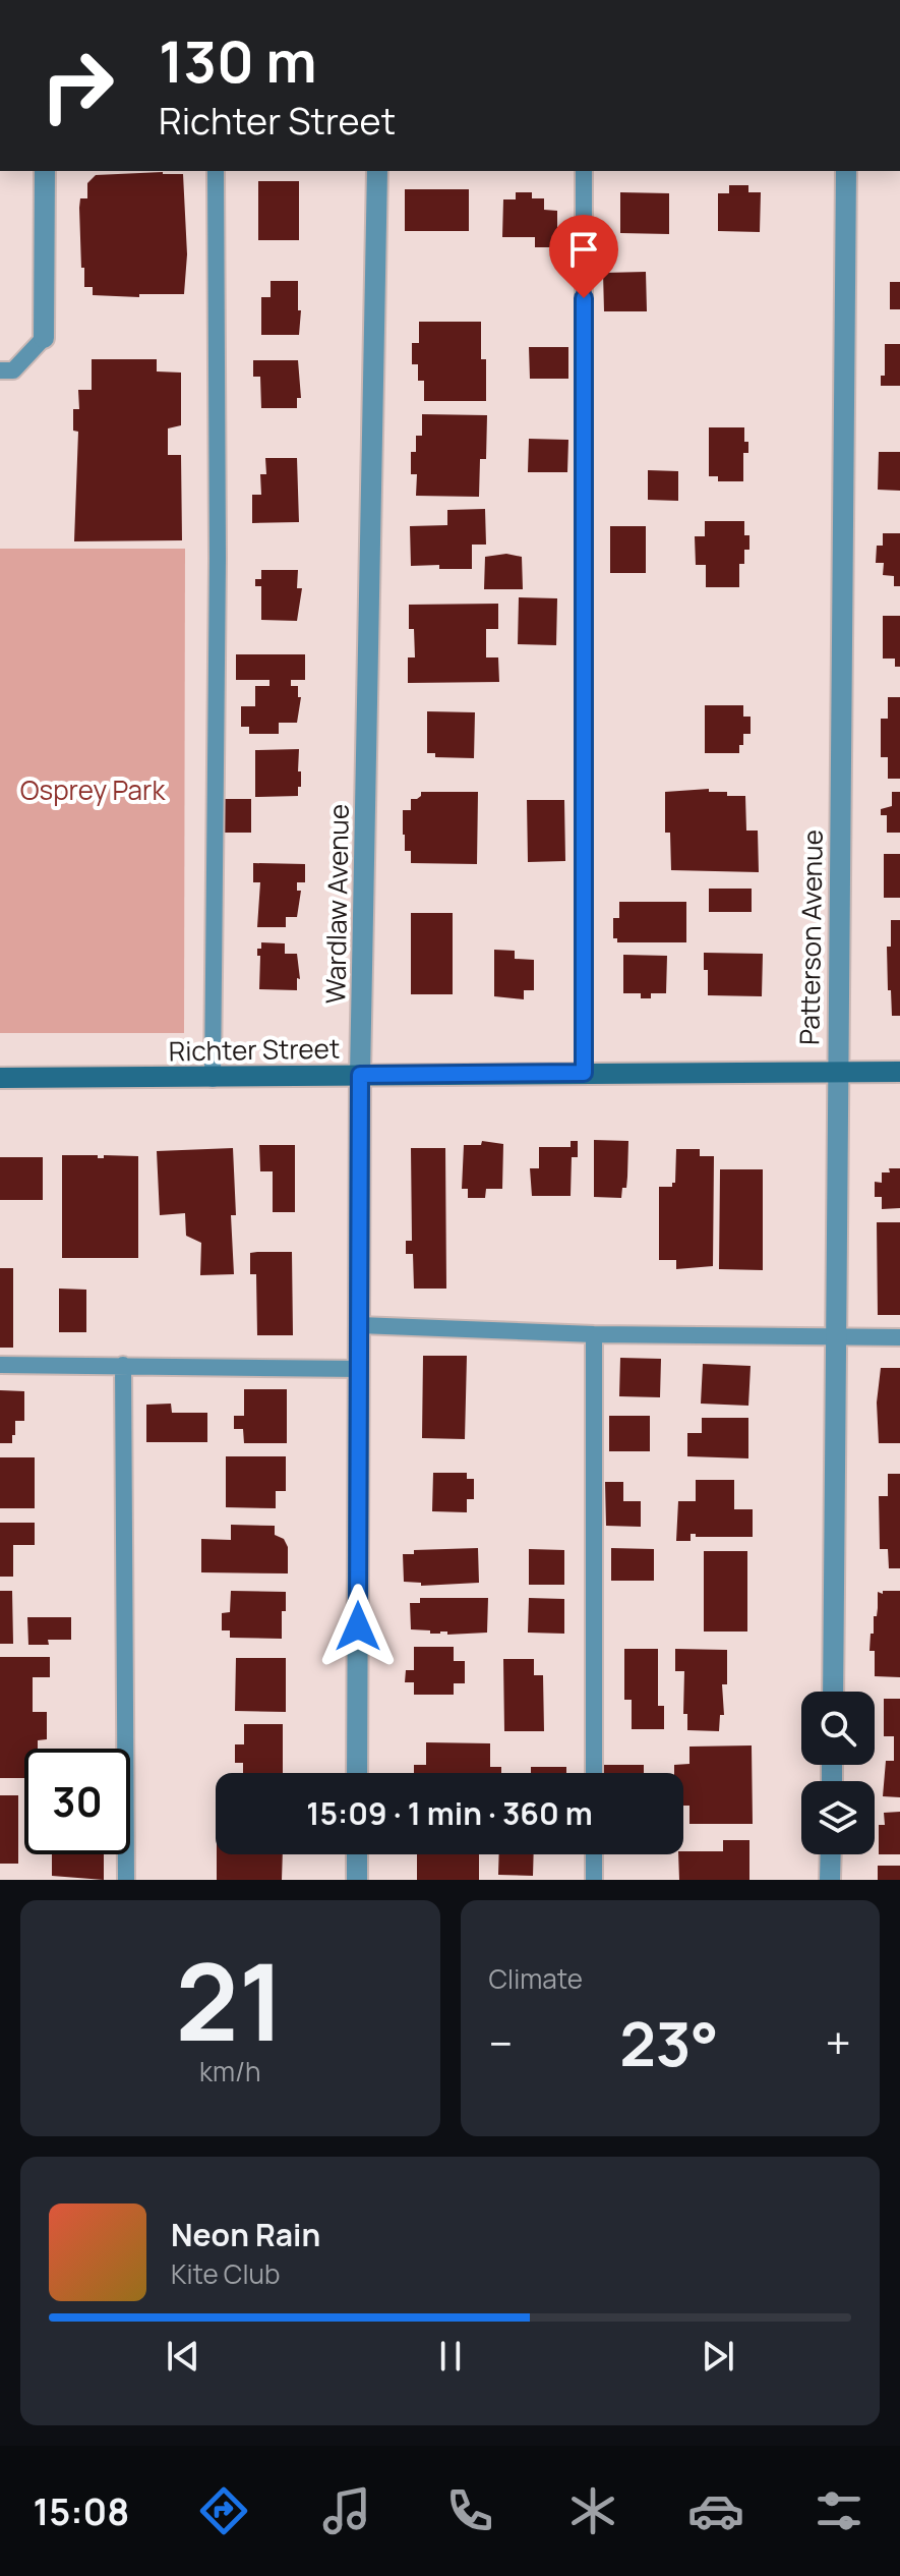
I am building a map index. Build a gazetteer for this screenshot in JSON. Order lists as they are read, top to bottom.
{
  "streets": {
    "main road": ["Richter Street"],
    "street": ["Wardlaw Avenue", "Patterson Avenue"]
  },
  "crossings": [
    ["Wardlaw Avenue", "Richter Street"],
    ["Patterson Avenue", "Richter Street"]
  ],
  "parks": ["Osprey Park"],
  "page": {
    "turn": ["130 m", "Richter Street"],
    "limit": "30",
    "trip": "15:09 · 1 min · 360 m",
    "tile": [
      ["21", "km/h"],
      "Climate"
    ],
    "heat": ["−", "23°", "+"],
    "song": ["Neon Rain", "Kite Club"],
    "tabs": "15:08"
  }
}
